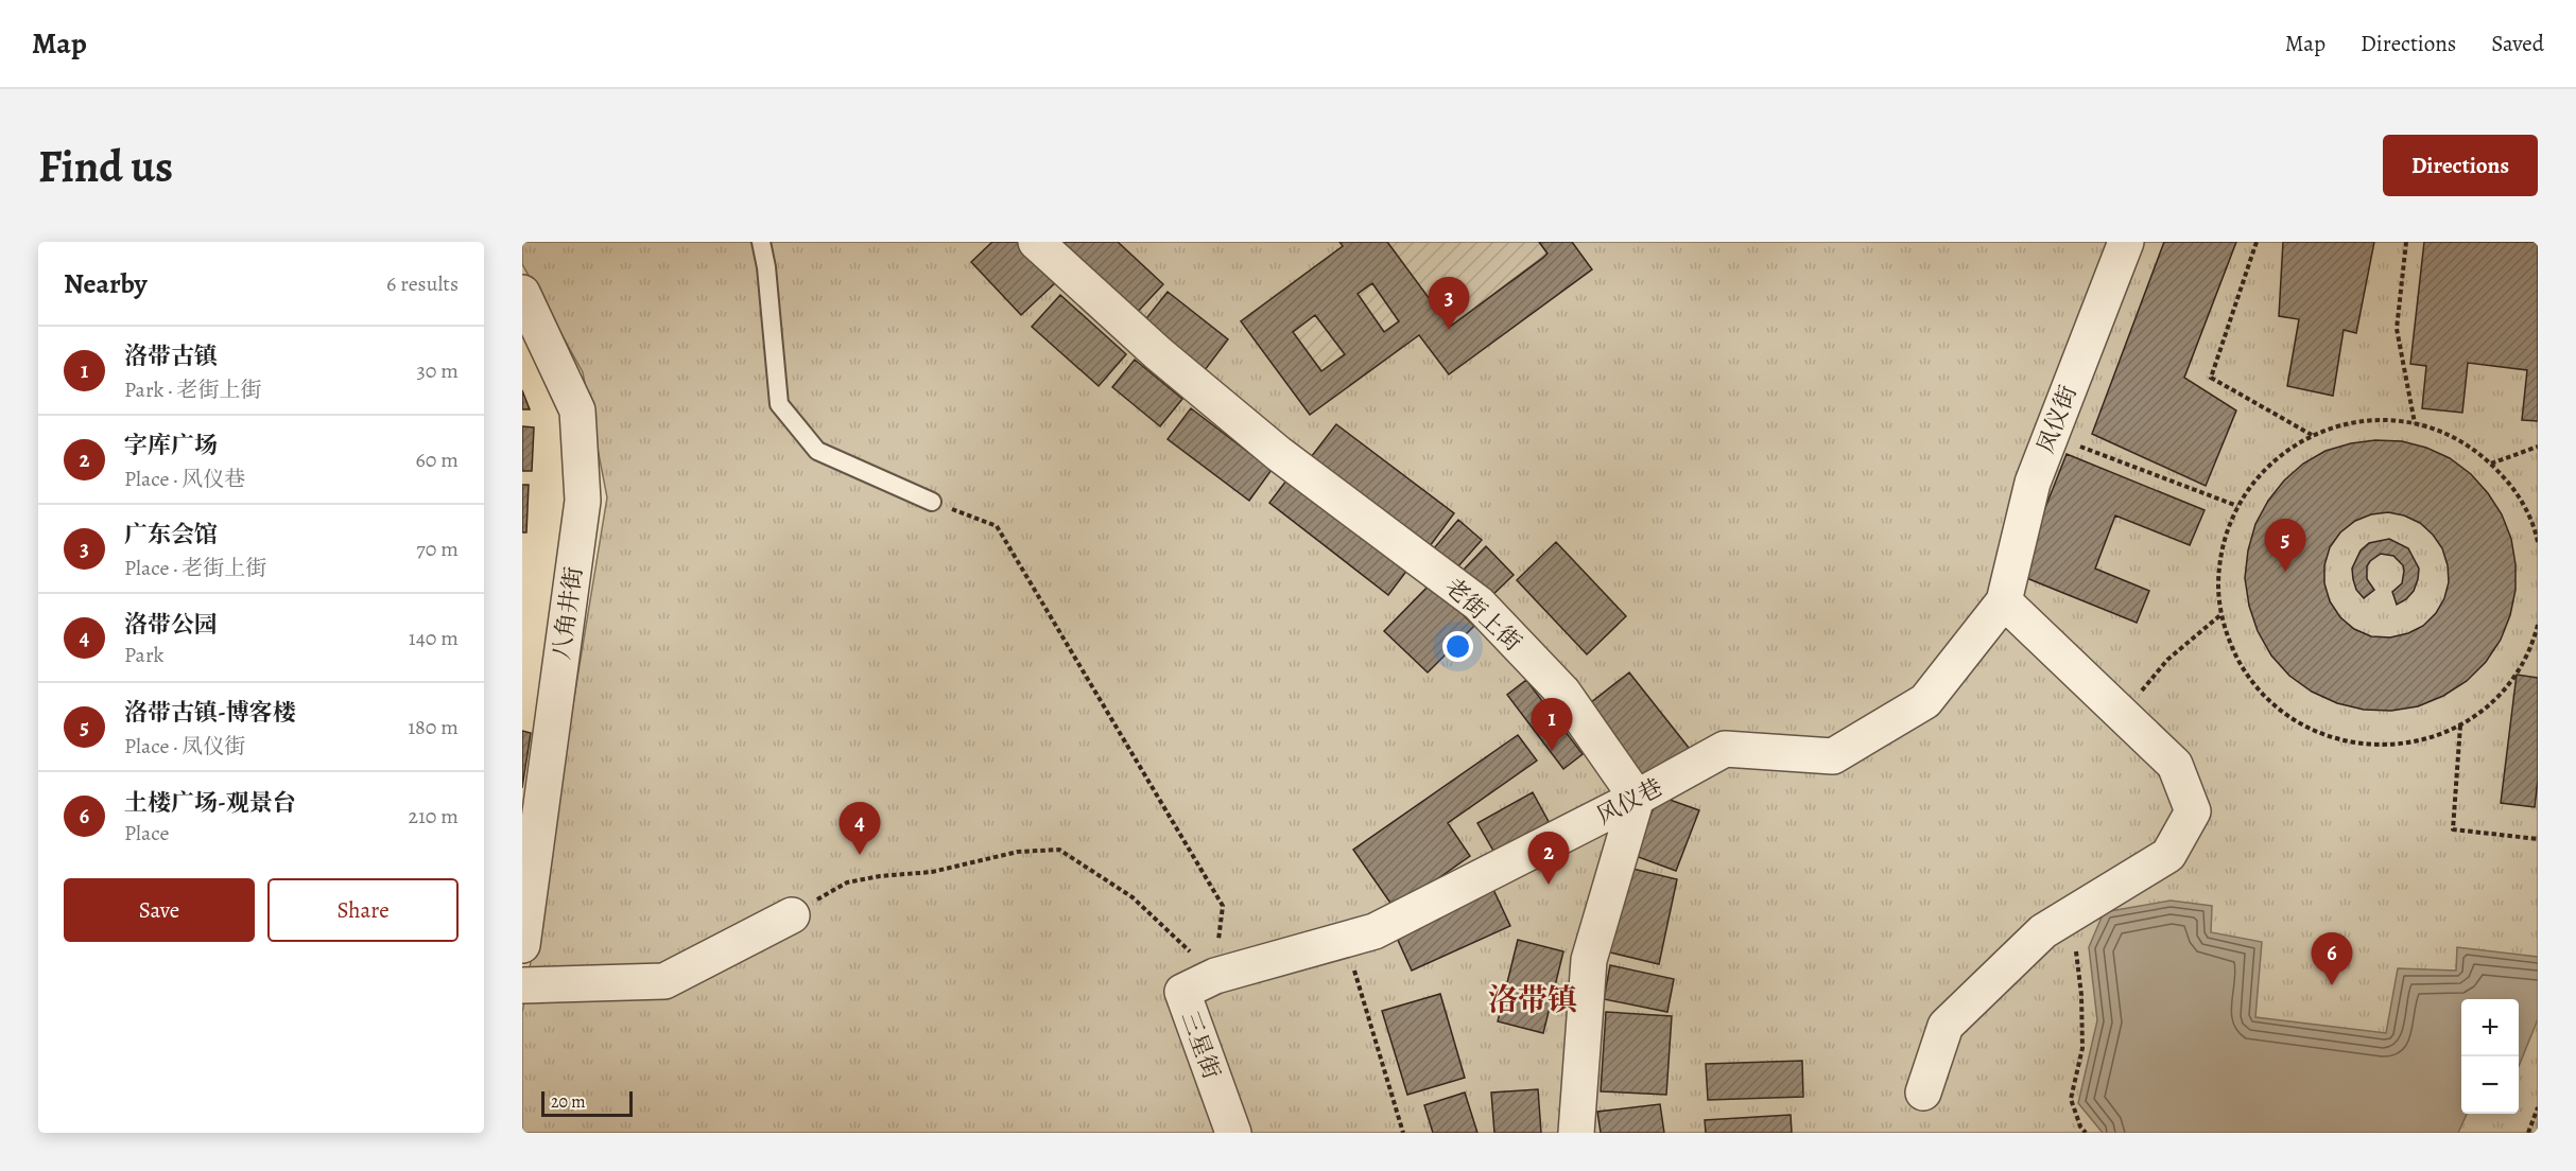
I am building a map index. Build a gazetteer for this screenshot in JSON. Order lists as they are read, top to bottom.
{
  "streets": {
    "street": [
      "凤仪街",
      "八角井街",
      "老街上街",
      "风仪巷",
      "三星街"
    ]
  },
  "crossings": [
    ["凤仪街", "风仪巷"],
    ["老街上街", "风仪巷"],
    ["风仪巷", "三星街"]
  ],
  "districts": ["洛带镇"],
  "scale_bar": "20 m",
  "page": {
    "header": "Map",
    "nav": ["Map", "Directions", "Saved"],
    "buttons": [
      "Directions",
      ["Save", "Share"]
    ],
    "title": "Find us",
    "heading": ["Nearby", "6 results"],
    "pins": [
      "3",
      "5",
      "1",
      "4",
      "2",
      "6"
    ],
    "list": [
      {
        "mark": "1",
        "name": "洛带古镇",
        "note": "Park · 老街上街",
        "value": "30 m"
      },
      {
        "mark": "2",
        "name": "字库广场",
        "note": "Place · 风仪巷",
        "value": "60 m"
      },
      {
        "mark": "3",
        "name": "广东会馆",
        "note": "Place · 老街上街",
        "value": "70 m"
      },
      {
        "mark": "4",
        "name": "洛带公园",
        "note": "Park",
        "value": "140 m"
      },
      {
        "mark": "5",
        "name": "洛带古镇-博客楼",
        "note": "Place · 凤仪街",
        "value": "180 m"
      },
      {
        "mark": "6",
        "name": "土楼广场-观景台",
        "note": "Place",
        "value": "210 m"
      }
    ],
    "map_buttons": ["+", "−"],
    "scale": "20 m"
  }
}
